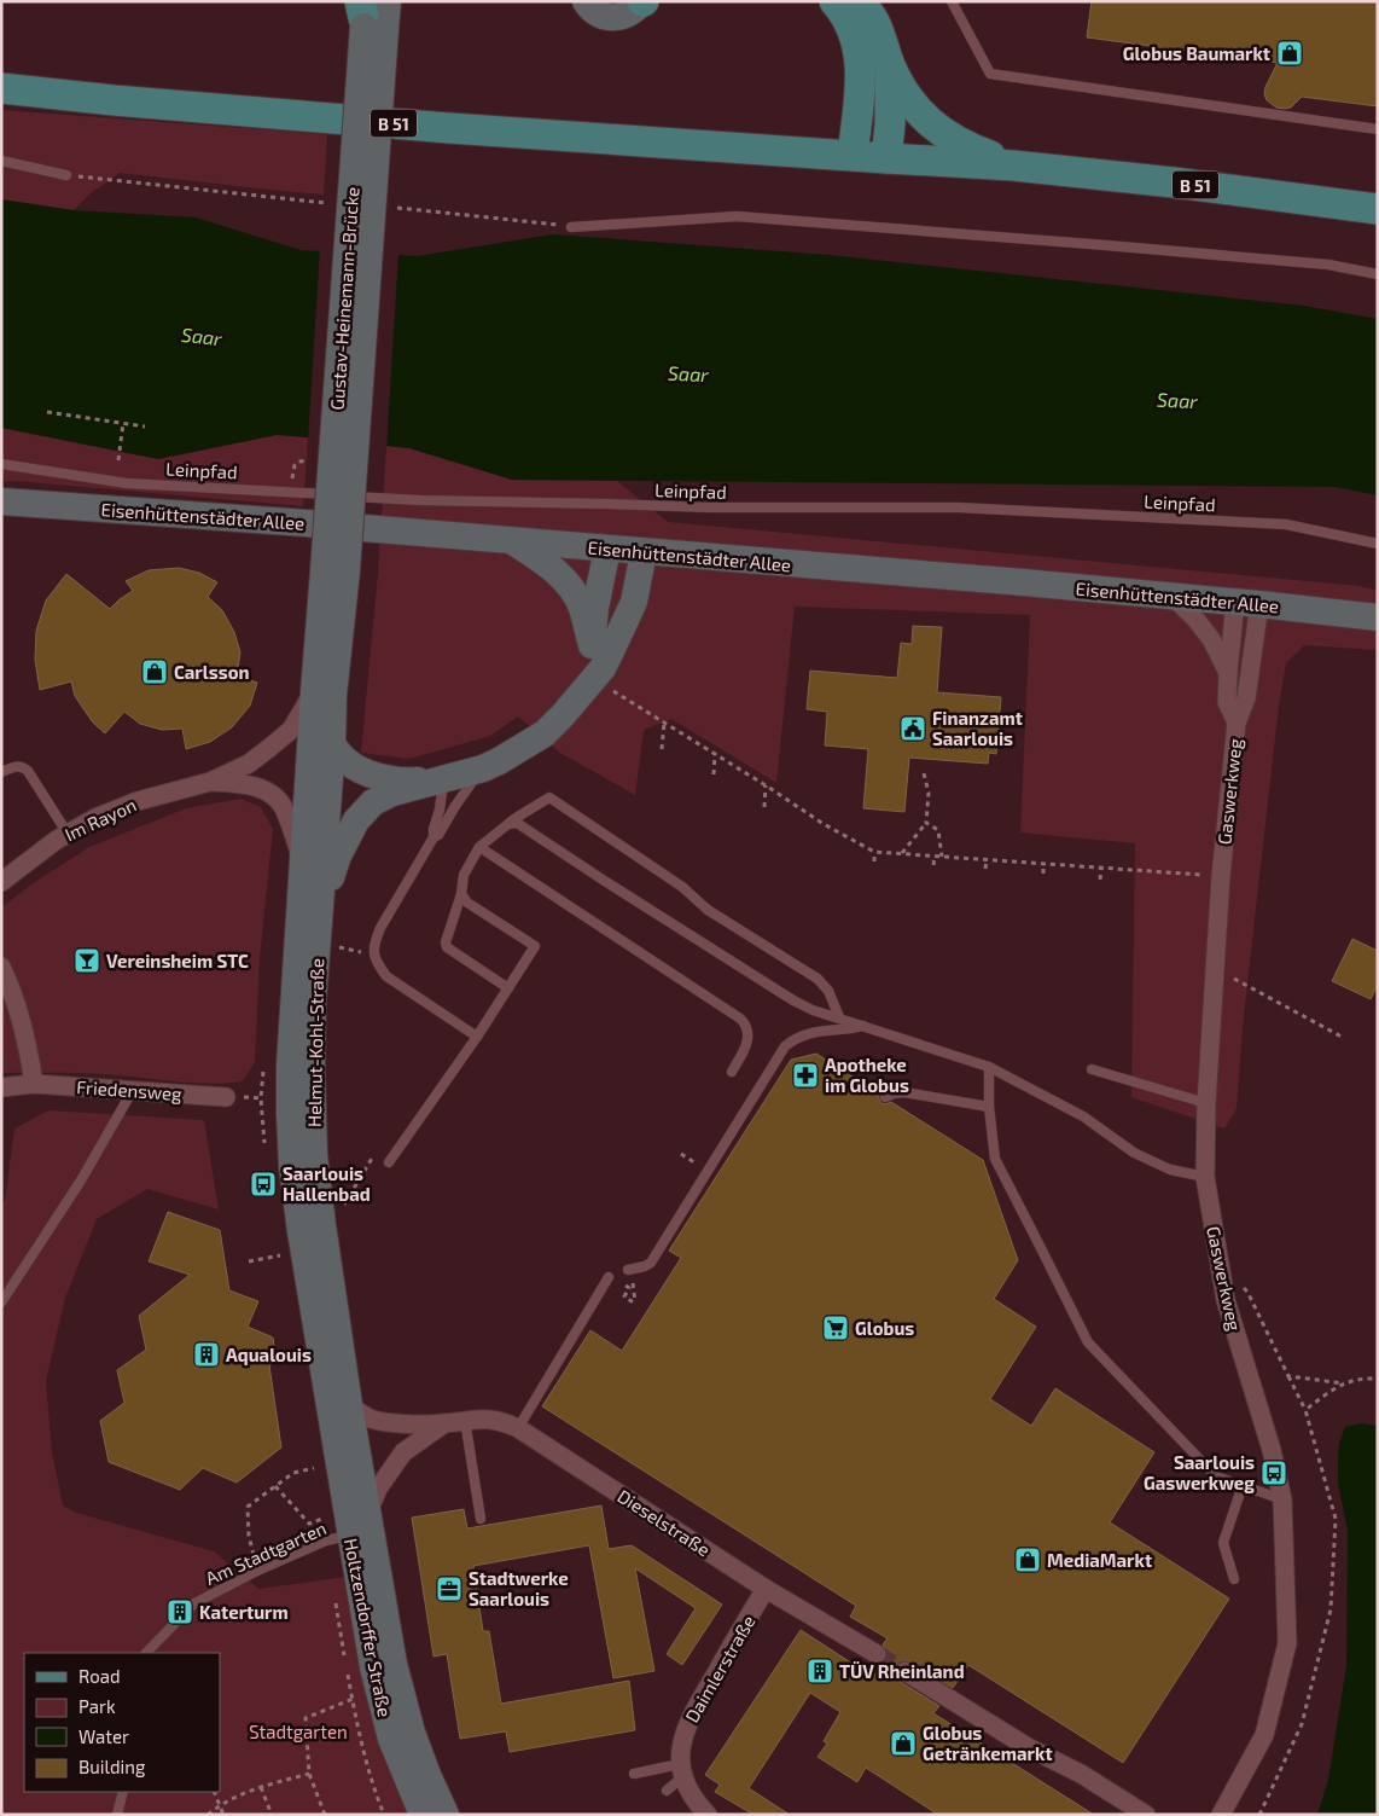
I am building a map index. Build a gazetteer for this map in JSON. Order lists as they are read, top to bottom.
{
  "streets": {
    "main road": ["B 51"],
    "street": [
      "Gustav-Heinemann-Brücke",
      "Eisenhüttenstädter Allee",
      "Gaswerkweg",
      "Im Rayon",
      "Helmut-Kohl-Straße",
      "Friedensweg",
      "Dieselstraße",
      "Holtzendorffer Straße",
      "Daimlerstraße"
    ],
    "lane": ["Leinpfad", "Am Stadtgarten"]
  },
  "crossings": [
    ["Gustav-Heinemann-Brücke", "Helmut-Kohl-Straße"],
    ["Eisenhüttenstädter Allee", "Gaswerkweg"],
    ["Im Rayon", "Helmut-Kohl-Straße"],
    ["Helmut-Kohl-Straße", "Dieselstraße"],
    ["Helmut-Kohl-Straße", "Holtzendorffer Straße"],
    ["Dieselstraße", "Holtzendorffer Straße"],
    ["Dieselstraße", "Daimlerstraße"],
    ["Am Stadtgarten", "Holtzendorffer Straße"]
  ],
  "water": ["Saar"],
  "parks": ["Stadtgarten"],
  "places": {
    "shop": [
      "Globus Baumarkt",
      "Carlsson",
      "MediaMarkt",
      "Globus Getränkemarkt"
    ],
    "public building": ["Finanzamt Saarlouis"],
    "bar": ["Vereinsheim STC"],
    "pharmacy": ["Apotheke im Globus"],
    "bus stop": ["Saarlouis Hallenbad", "Saarlouis Gaswerkweg"],
    "supermarket": ["Globus"],
    "building": ["Aqualouis", "Katerturm", "TÜV Rheinland"],
    "office": ["Stadtwerke Saarlouis"]
  },
  "legend": [
    "Road",
    "Park",
    "Water",
    "Building"
  ]
}
